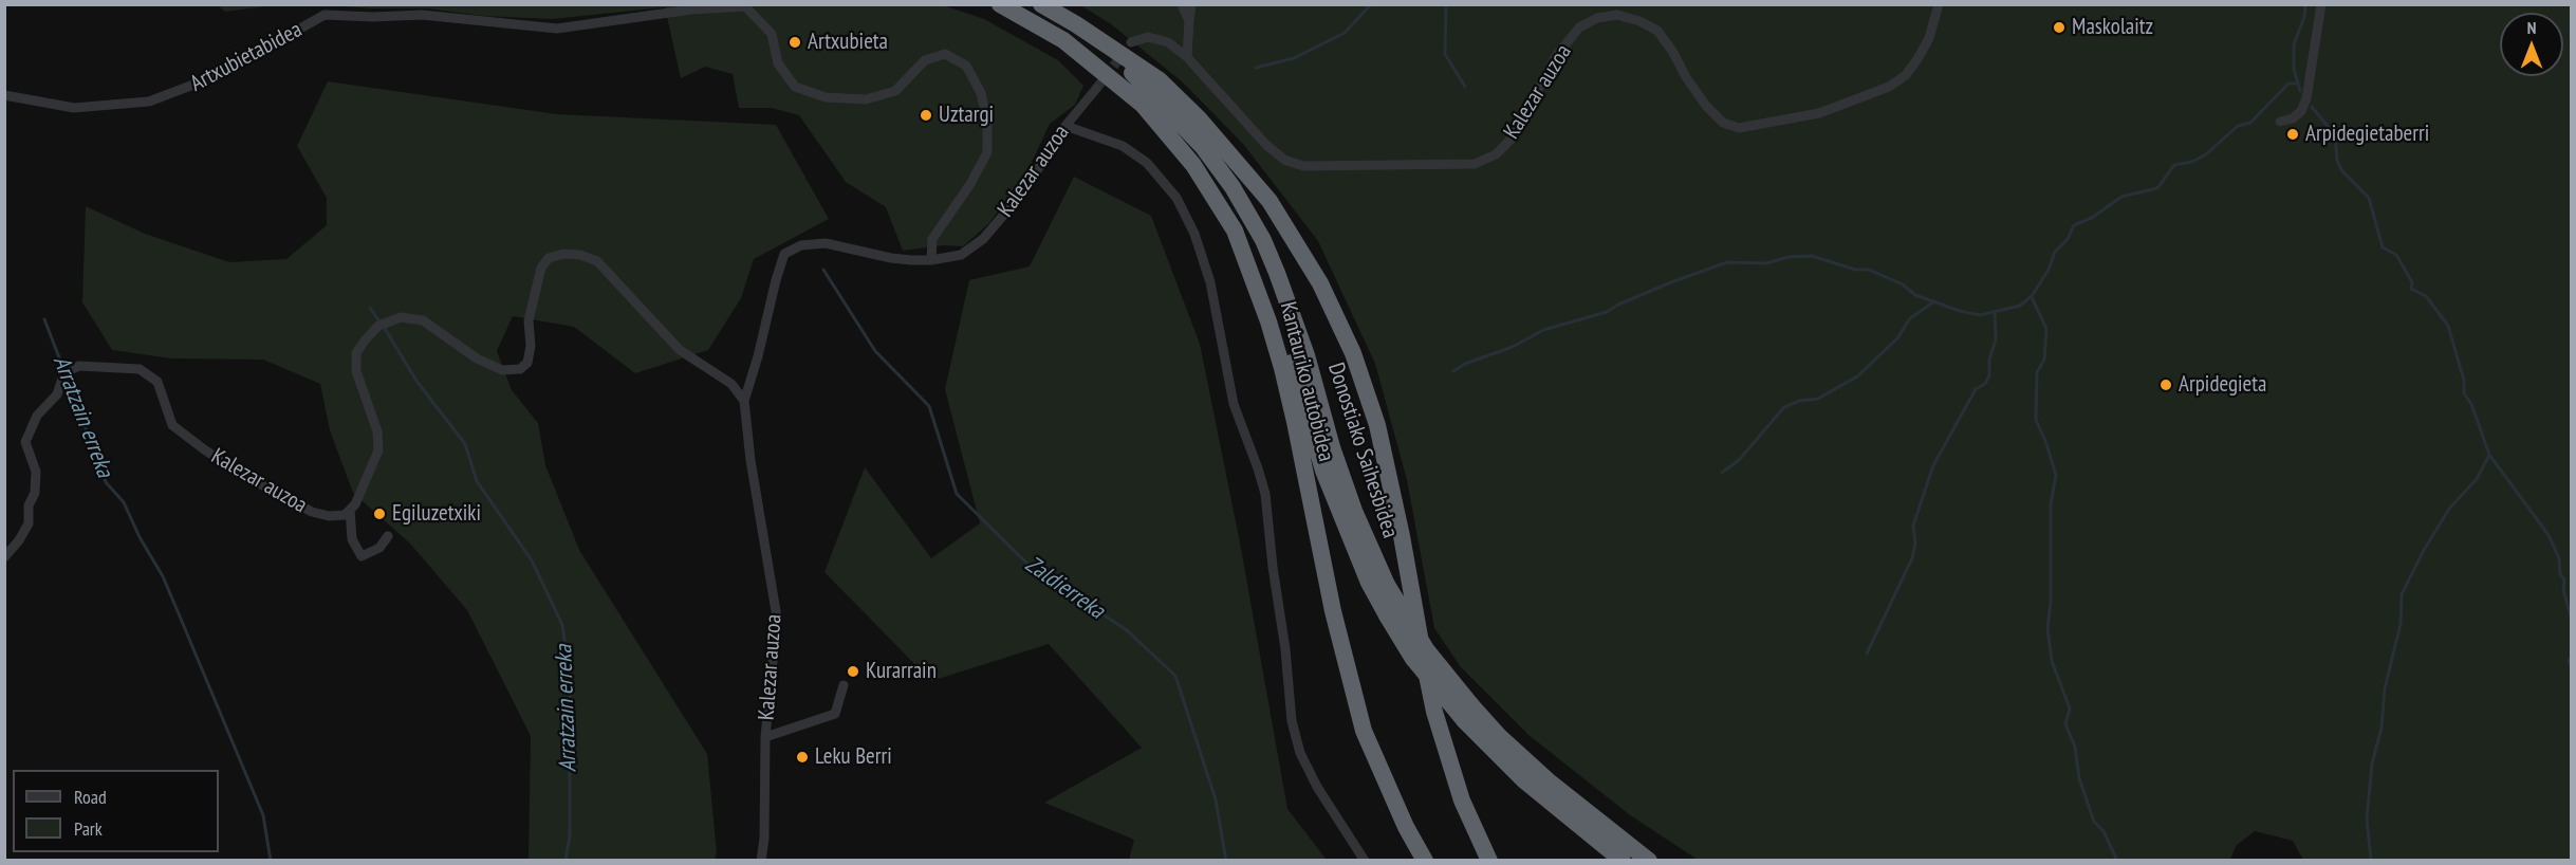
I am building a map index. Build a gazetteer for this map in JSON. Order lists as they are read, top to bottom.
{
  "streets": {
    "highway": ["Kantauriko autobidea", "Donostiako Saihesbidea"],
    "street": ["Artxubietabidea", "Kalezar auzoa"]
  },
  "crossings": [
    ["Artxubietabidea", "Kalezar auzoa"],
    ["Kantauriko autobidea", "Donostiako Saihesbidea"]
  ],
  "water": ["Arratzain erreka", "Zaldierreka"],
  "places": [
    "Maskolaitz",
    "Artxubieta",
    "Uztargi",
    "Arpidegietaberri",
    "Arpidegieta",
    "Egiluzetxiki",
    "Kurarrain",
    "Leku Berri"
  ],
  "legend": ["Road", "Park"],
  "north": "top"
}
